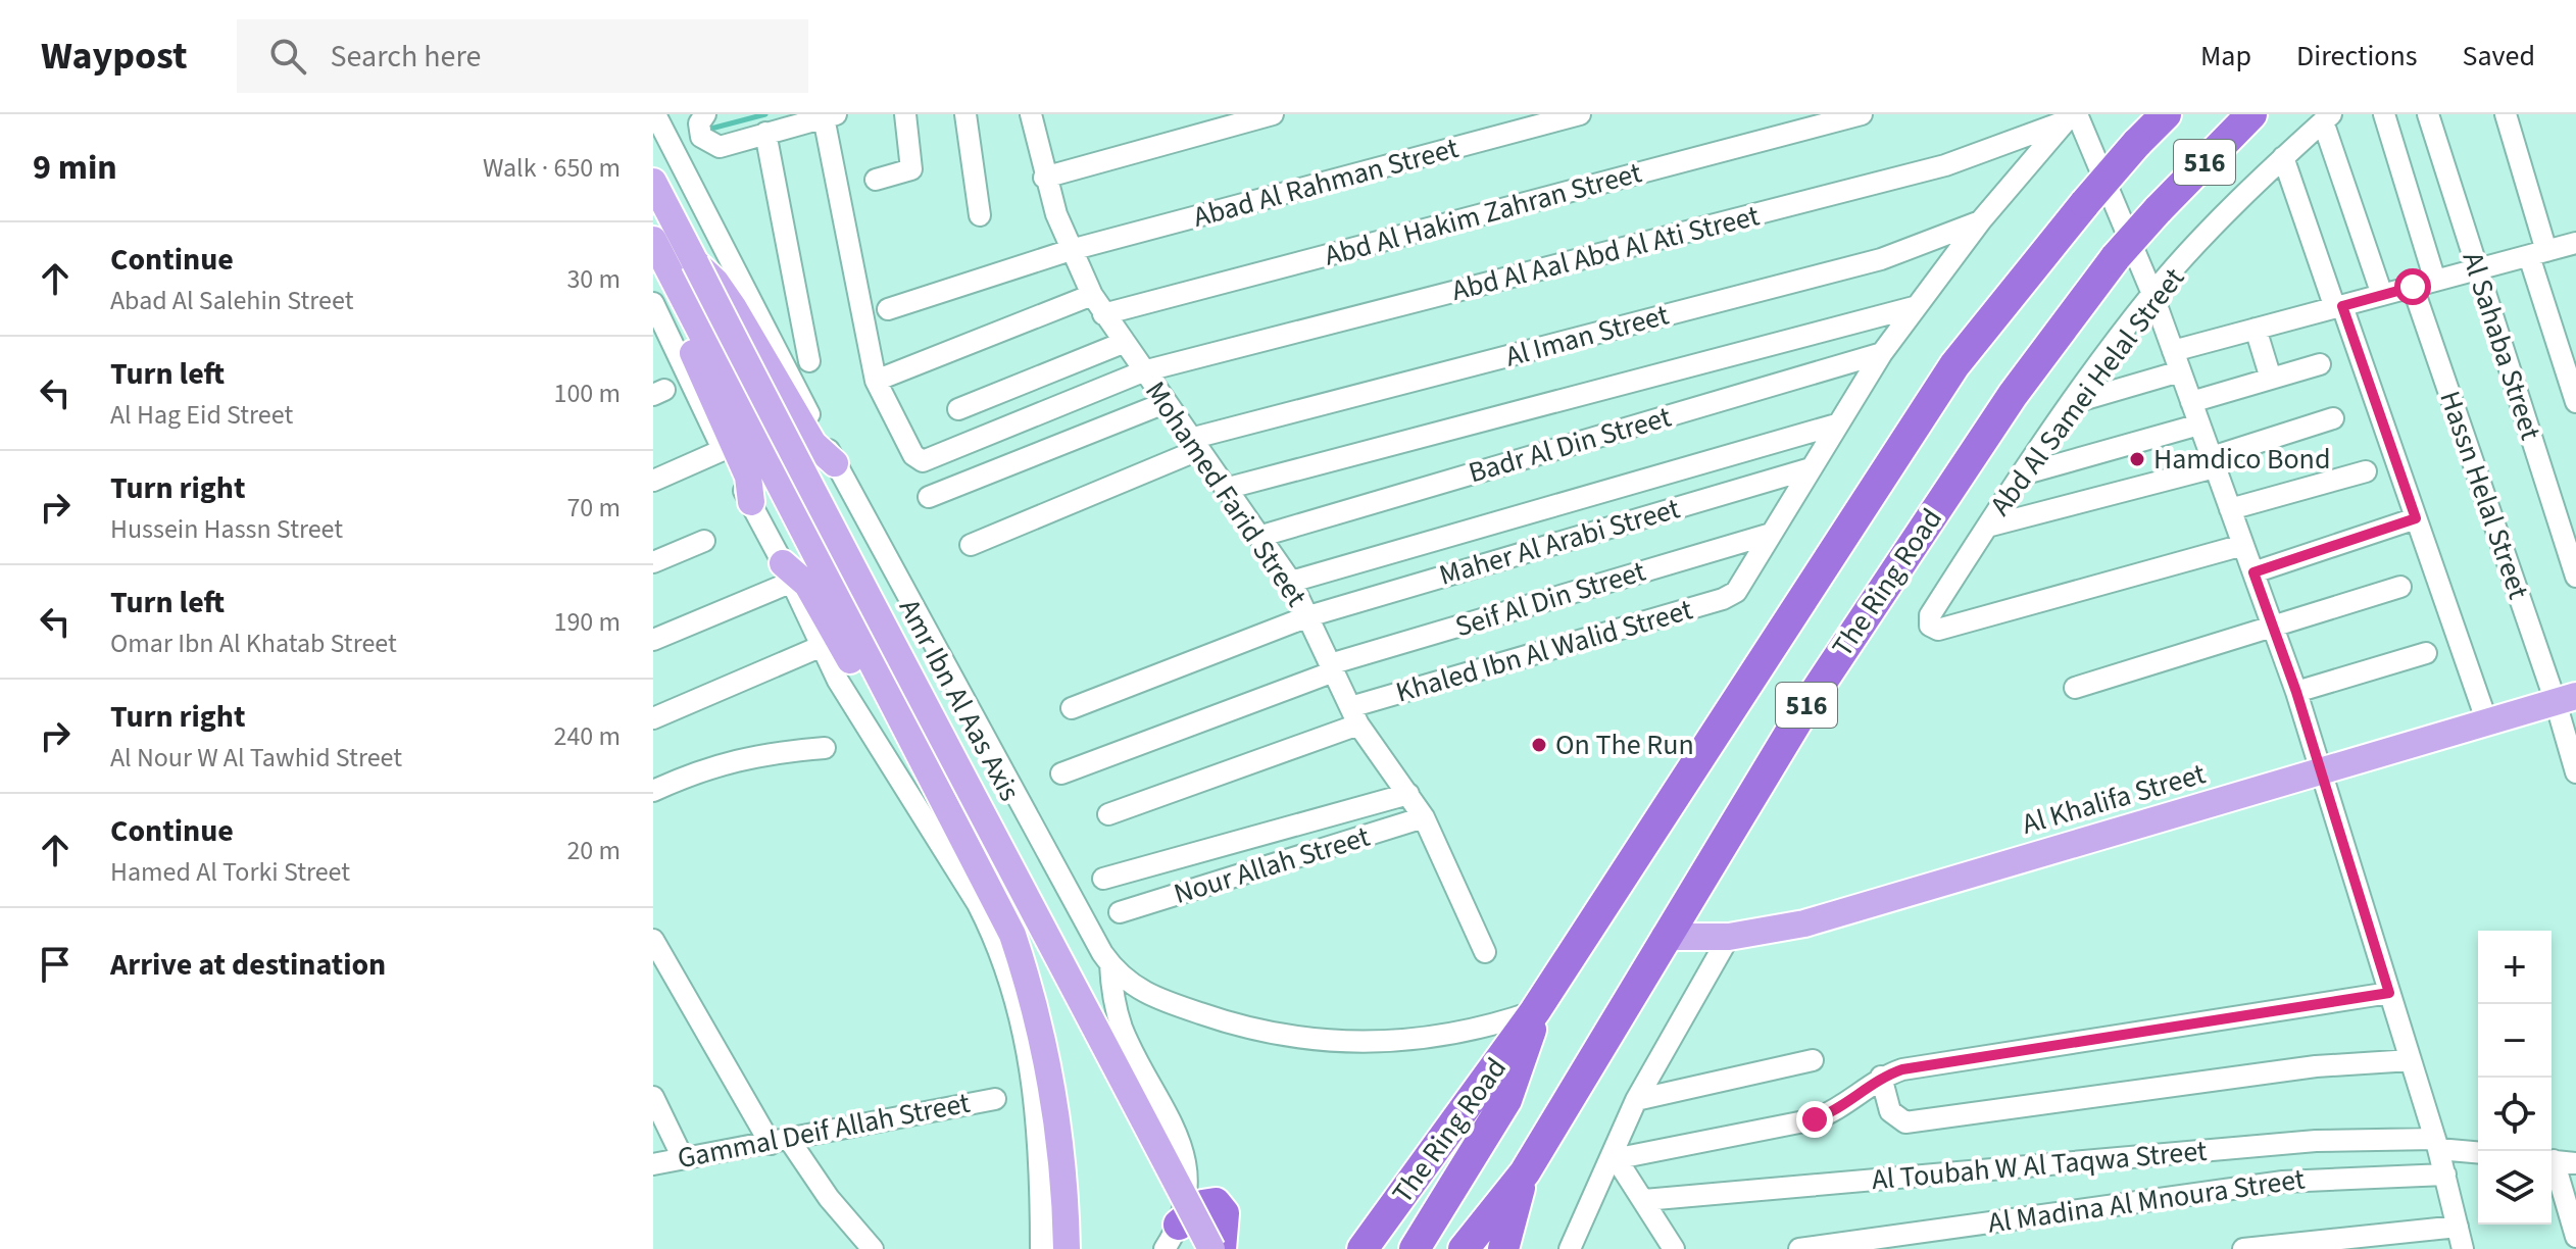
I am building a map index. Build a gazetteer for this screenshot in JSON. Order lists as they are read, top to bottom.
{
  "streets": {
    "highway": ["516", "The Ring Road"],
    "main road": ["Amr Ibn Al Aas Axis", "Al Khalifa Street"],
    "street": [
      "Abad Al Rahman Street",
      "Abd Al Hakim Zahran Street",
      "Abd Al Aal Abd Al Ati Street",
      "Al Iman Street",
      "Al Sahaba Street",
      "Abd Al Samei Helal Street",
      "Badr Al Din Street",
      "Mohamed Farid Street",
      "Hassn Helal Street",
      "Maher Al Arabi Street",
      "Seif Al Din Street",
      "Khaled Ibn Al Walid Street",
      "Nour Allah Street",
      "Gammal Deif Allah Street",
      "Al Toubah W Al Taqwa Street",
      "Al Madina Al Mnoura Street"
    ]
  },
  "crossings": [
    ["Abad Al Rahman Street", "Mohamed Farid Street"],
    ["Abd Al Hakim Zahran Street", "Mohamed Farid Street"],
    ["Abd Al Aal Abd Al Ati Street", "Mohamed Farid Street"],
    ["Al Iman Street", "Mohamed Farid Street"],
    ["Badr Al Din Street", "Mohamed Farid Street"],
    ["Mohamed Farid Street", "Maher Al Arabi Street"],
    ["Mohamed Farid Street", "Seif Al Din Street"],
    ["Mohamed Farid Street", "Khaled Ibn Al Walid Street"],
    ["Mohamed Farid Street", "Nour Allah Street"],
    ["Hassn Helal Street", "Al Khalifa Street"],
    ["The Ring Road", "Al Khalifa Street"],
    ["Seif Al Din Street", "Khaled Ibn Al Walid Street"]
  ],
  "places": ["Hamdico Bond", "On The Run"],
  "page": {
    "header": "Waypost",
    "search": "Search here",
    "nav": ["Map", "Directions", "Saved"],
    "heading": ["9 min", "Walk · 650 m"],
    "list": [
      ["Continue", "Abad Al Salehin Street", "30 m"],
      ["Turn left", "Al Hag Eid Street", "100 m"],
      ["Turn right", "Hussein Hassn Street", "70 m"],
      ["Turn left", "Omar Ibn Al Khatab Street", "190 m"],
      ["Turn right", "Al Nour W Al Tawhid Street", "240 m"],
      ["Continue", "Hamed Al Torki Street", "20 m"],
      "Arrive at destination"
    ],
    "map_buttons": ["+", "−"]
  }
}
